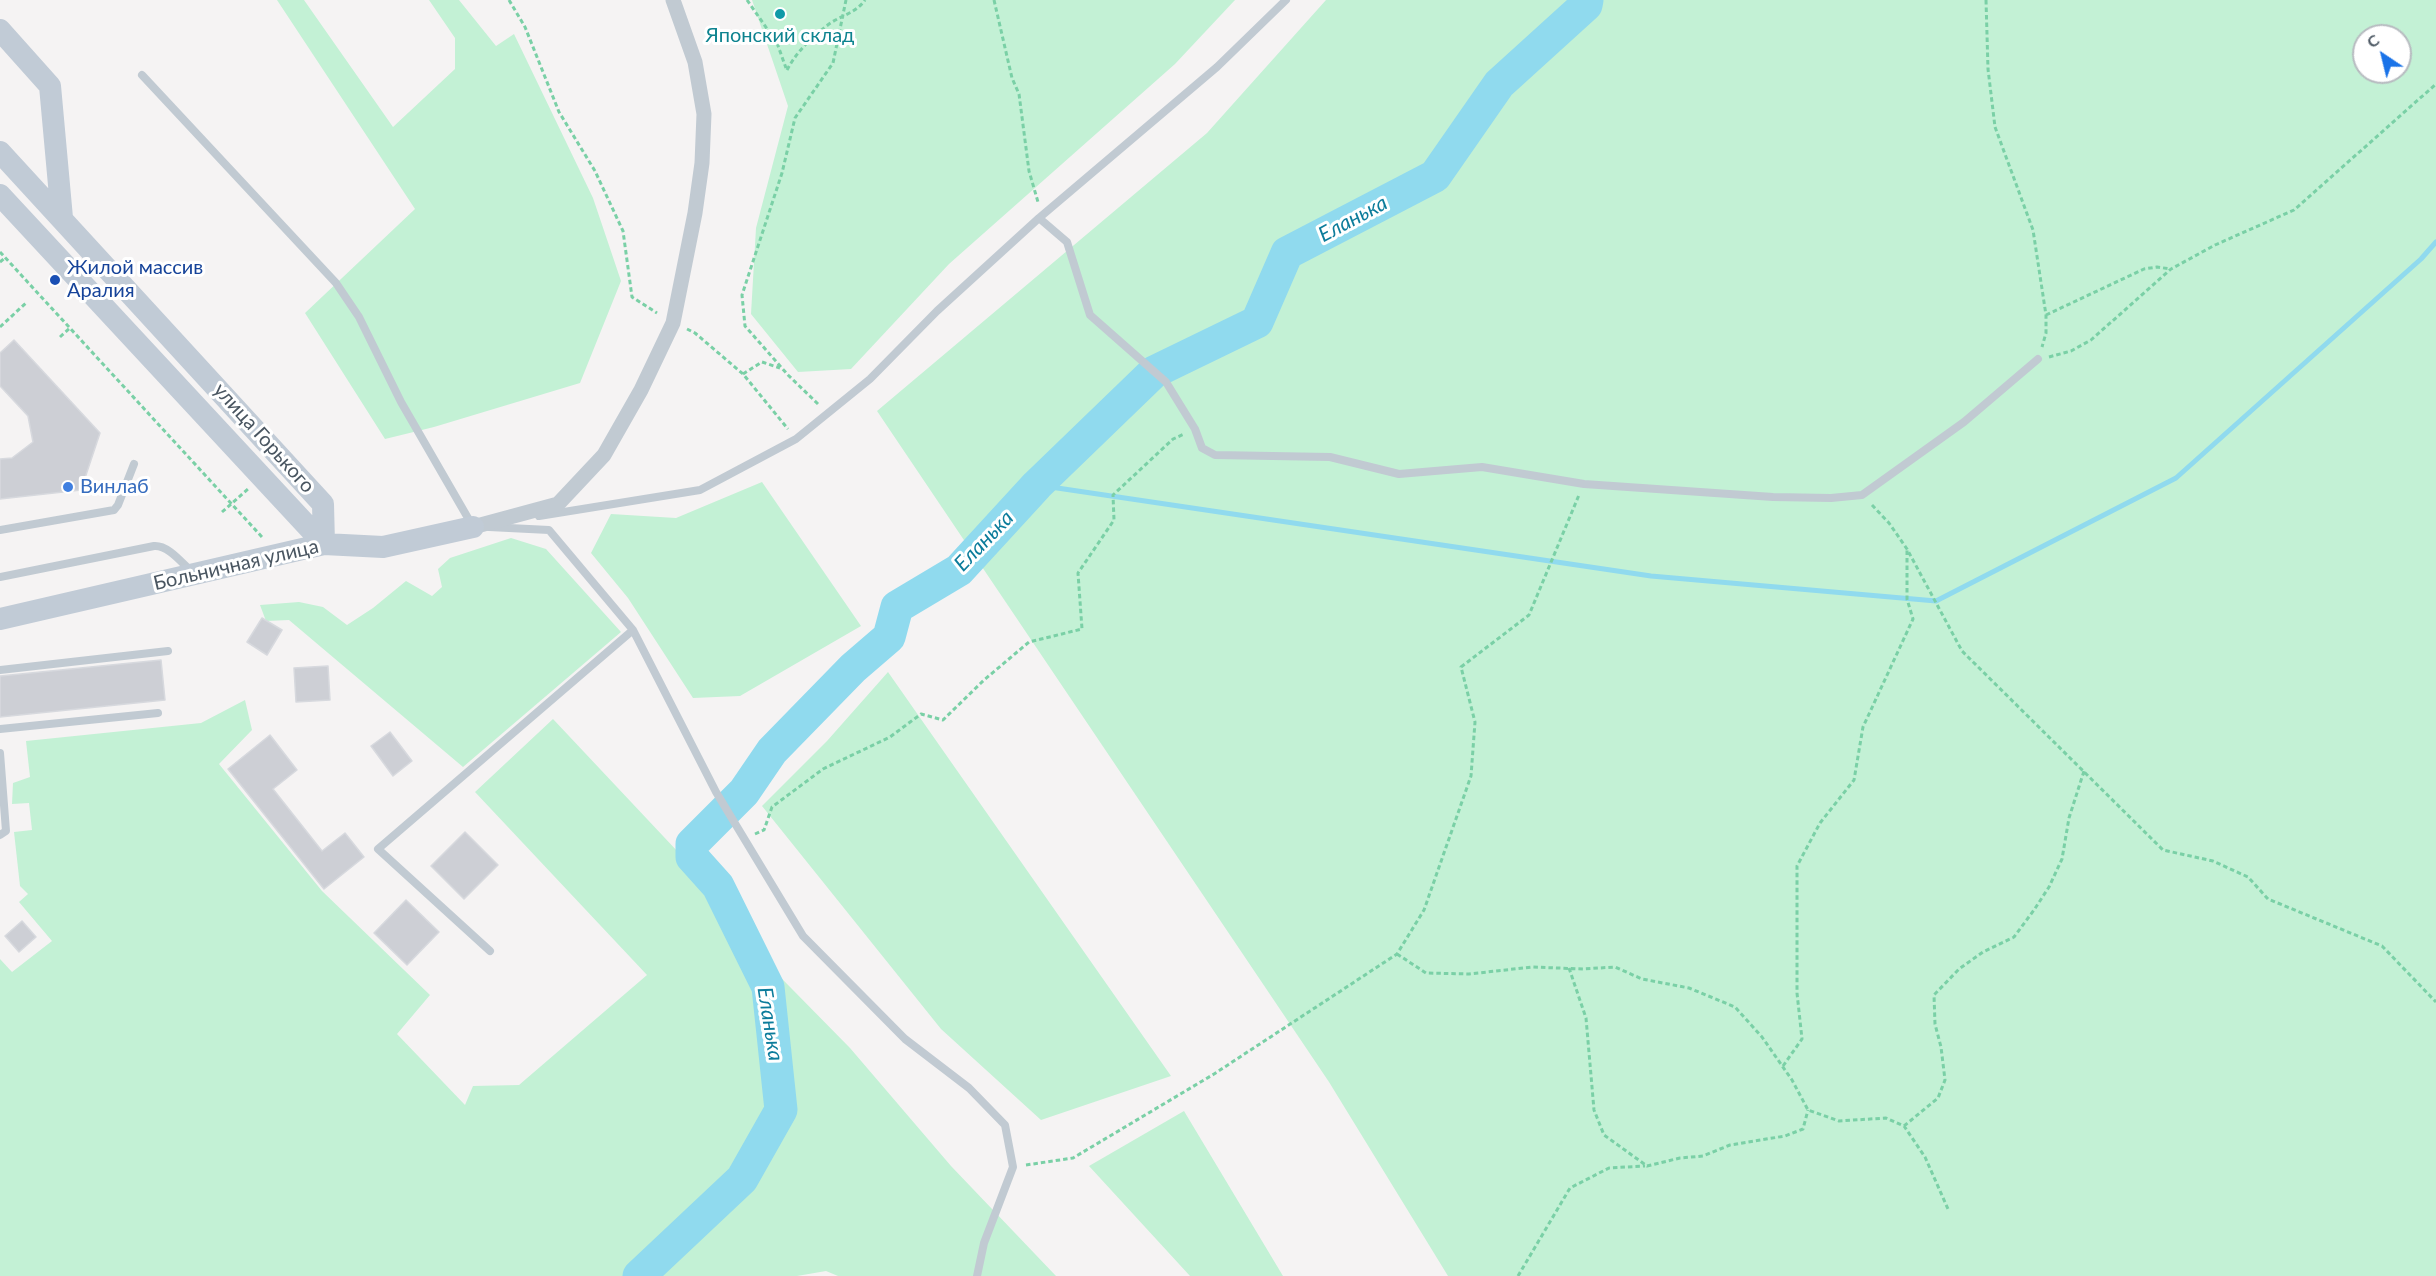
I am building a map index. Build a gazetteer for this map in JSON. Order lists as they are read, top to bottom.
{
  "streets": {
    "main road": ["улица Горького", "Больничная улица"]
  },
  "crossings": [
    ["улица Горького", "Больничная улица"]
  ],
  "water": ["Еланька"],
  "places": ["Японский склад", "Жилой массив Аралия", "Винлаб"],
  "north": "top left"
}
